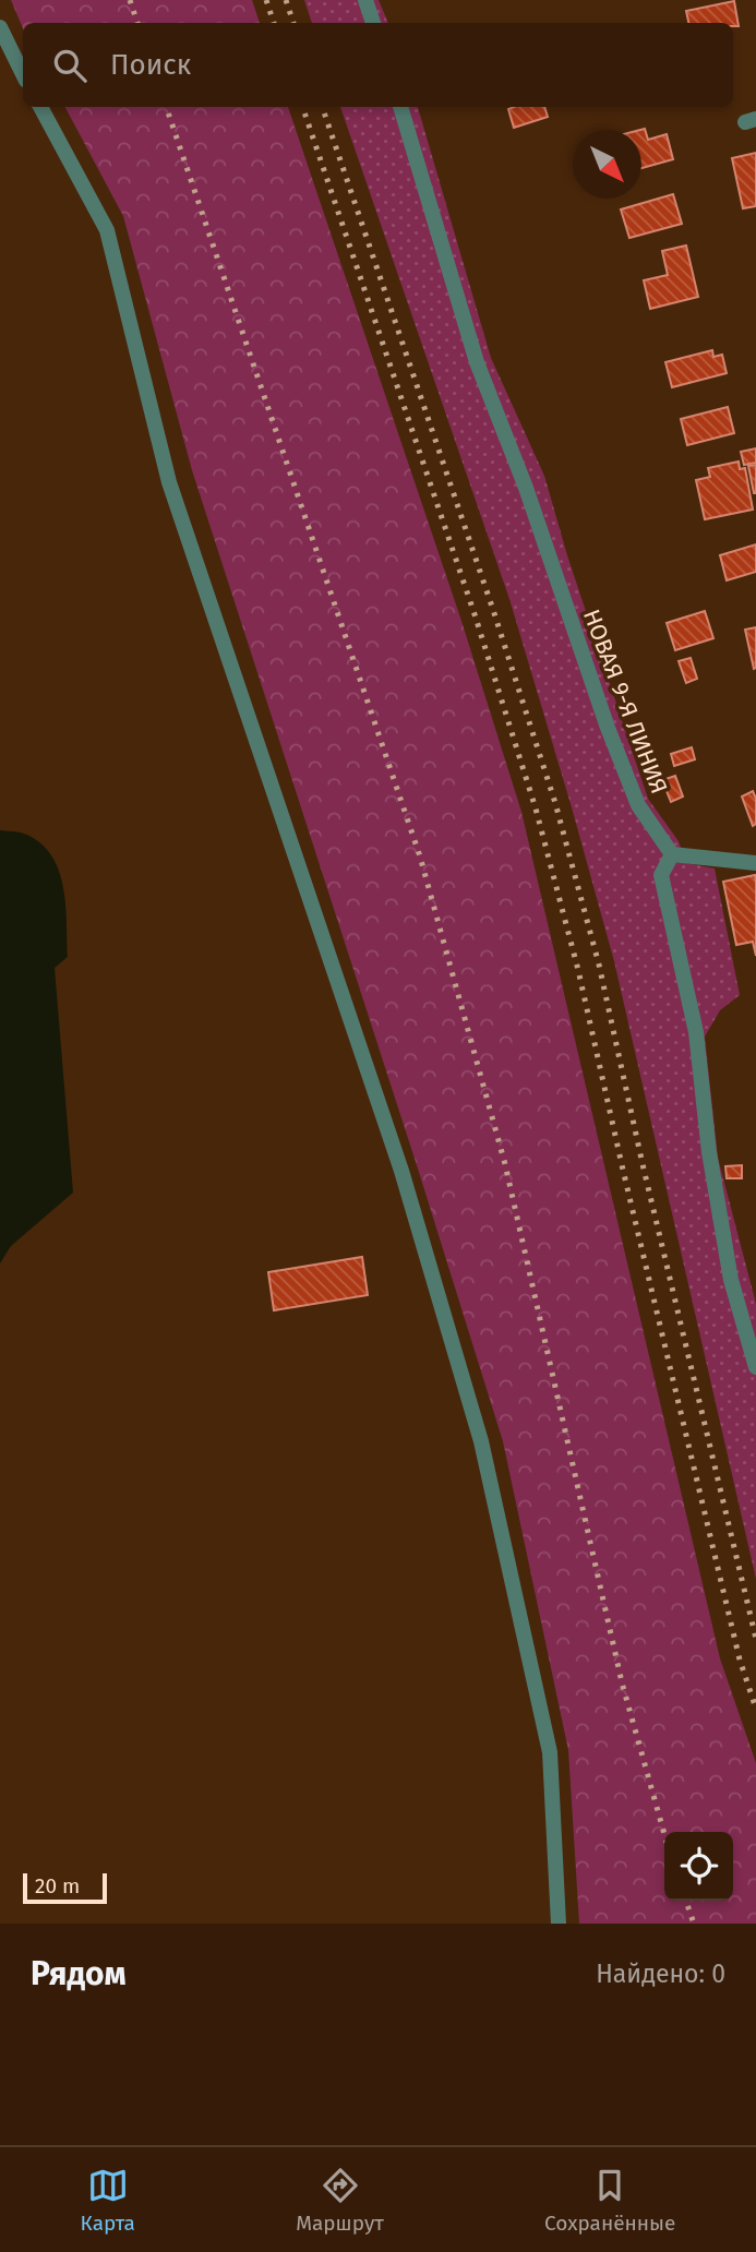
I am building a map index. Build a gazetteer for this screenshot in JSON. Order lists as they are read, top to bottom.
{
  "streets": {
    "street": ["НОВАЯ 9-Я ЛИНИЯ"]
  },
  "scale_bar": "20 m",
  "north": "bottom right",
  "page": {
    "search": "Поиск",
    "scale": "20 m",
    "heading": ["Рядом", "Найдено: 0"],
    "nav": ["Карта", "Маршрут", "Сохранённые"]
  }
}
